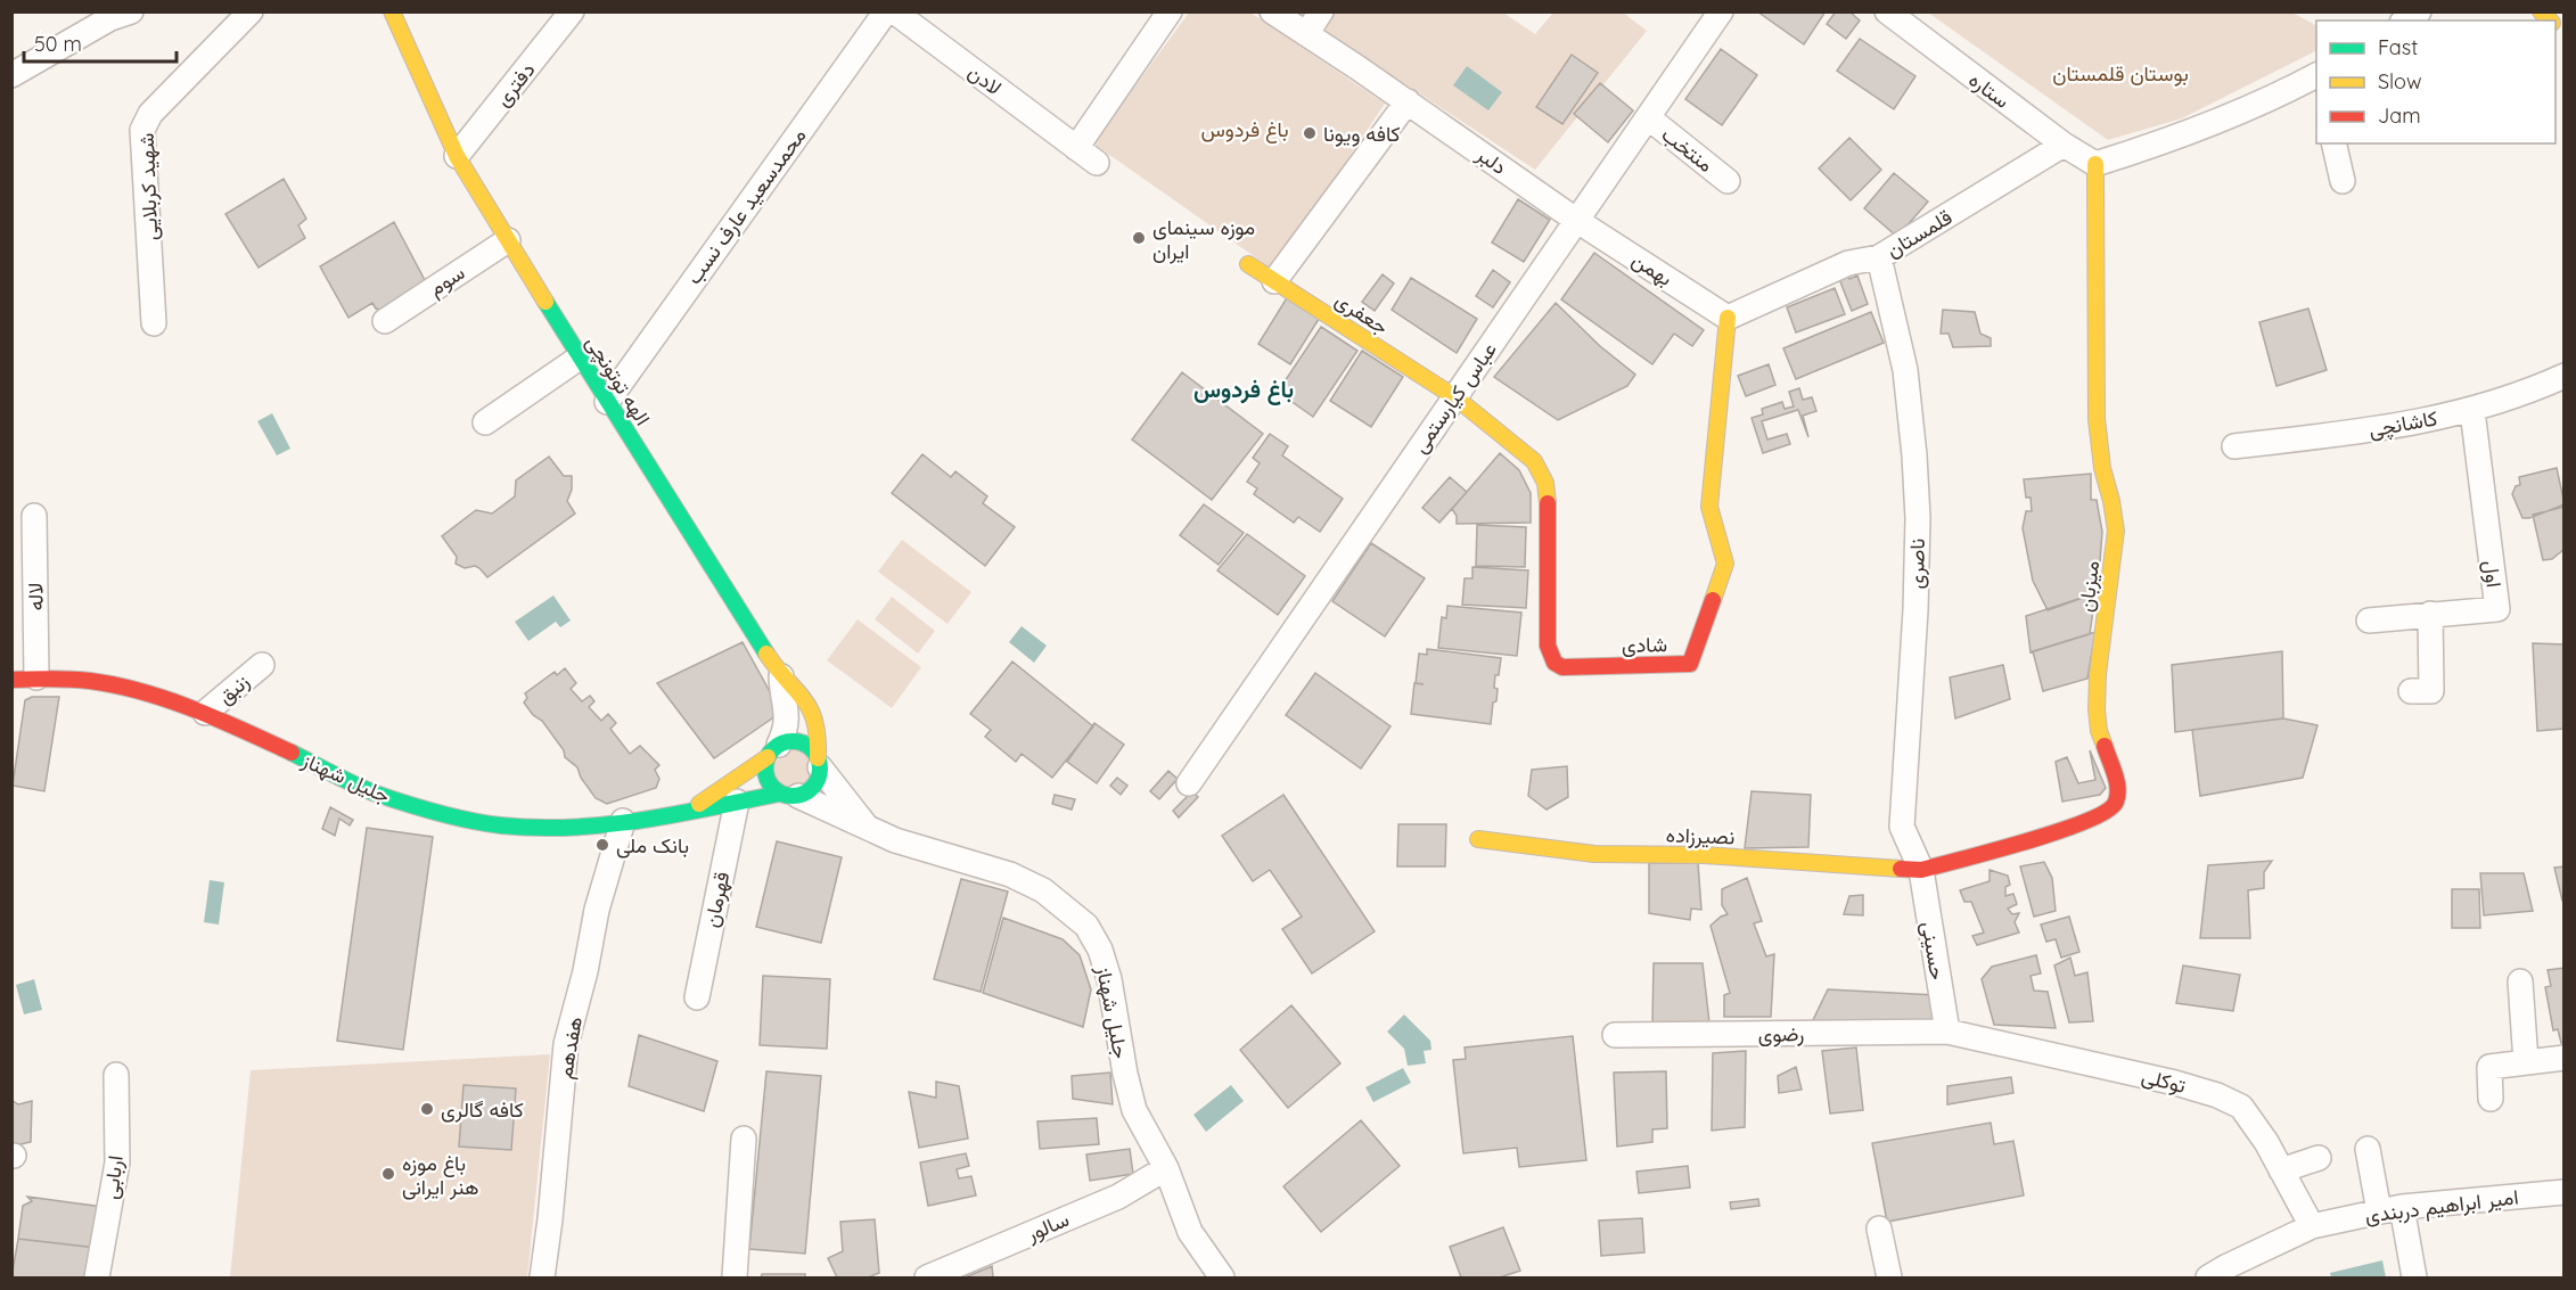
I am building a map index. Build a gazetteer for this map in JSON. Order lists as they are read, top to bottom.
{
  "streets": {
    "street": [
      "لادن",
      "دفتری",
      "ستاره",
      "منتخب",
      "دلبر",
      "شهید کربلایی",
      "محمدسعید عارف نسب",
      "قلمستان",
      "بهمن",
      "سوم",
      "جعفری",
      "الهه توتونچی",
      "عباس کیارستمی",
      "کاشانچی",
      "ناصری",
      "اول",
      "میزبان",
      "لاله",
      "شادی",
      "زنبق",
      "جلیل شهناز",
      "نصیرزاده",
      "قهرمان",
      "حسینی",
      "رضوى",
      "هفدهم",
      "توکلی",
      "اربابی",
      "امیر ابراهیم دربندی",
      "سالور"
    ]
  },
  "crossings": [
    ["دفتری", "الهه توتونچی"],
    ["ستاره", "قلمستان"],
    ["ستاره", "میزبان"],
    ["منتخب", "عباس کیارستمی"],
    ["دلبر", "بهمن"],
    ["دلبر", "عباس کیارستمی"],
    ["محمدسعید عارف نسب", "الهه توتونچی"],
    ["قلمستان", "بهمن"],
    ["قلمستان", "ناصری"],
    ["قلمستان", "شادی"],
    ["بهمن", "عباس کیارستمی"],
    ["بهمن", "شادی"],
    ["سوم", "الهه توتونچی"],
    ["جعفری", "عباس کیارستمی"],
    ["جعفری", "شادی"],
    ["الهه توتونچی", "جلیل شهناز"],
    ["عباس کیارستمی", "شادی"],
    ["کاشانچی", "اول"],
    ["ناصری", "میزبان"],
    ["ناصری", "نصیرزاده"],
    ["ناصری", "حسینی"],
    ["میزبان", "نصیرزاده"],
    ["میزبان", "حسینی"],
    ["لاله", "جلیل شهناز"],
    ["زنبق", "جلیل شهناز"],
    ["جلیل شهناز", "قهرمان"],
    ["جلیل شهناز", "هفدهم"],
    ["جلیل شهناز", "سالور"],
    ["نصیرزاده", "حسینی"],
    ["حسینی", "رضوى"],
    ["حسینی", "توکلی"],
    ["رضوى", "توکلی"],
    ["توکلی", "امیر ابراهیم دربندی"]
  ],
  "districts": ["باغ فردوس"],
  "parks": ["بوستان قلمستان", "باغ فردوس"],
  "places": [
    "کافه ویونا",
    "موزه سینمای ایران",
    "بانک ملی",
    "کافه گالری",
    "باغ موزه هنر ایرانی"
  ],
  "legend": ["Fast", "Slow", "Jam"],
  "scale_bar": "50 m"
}
